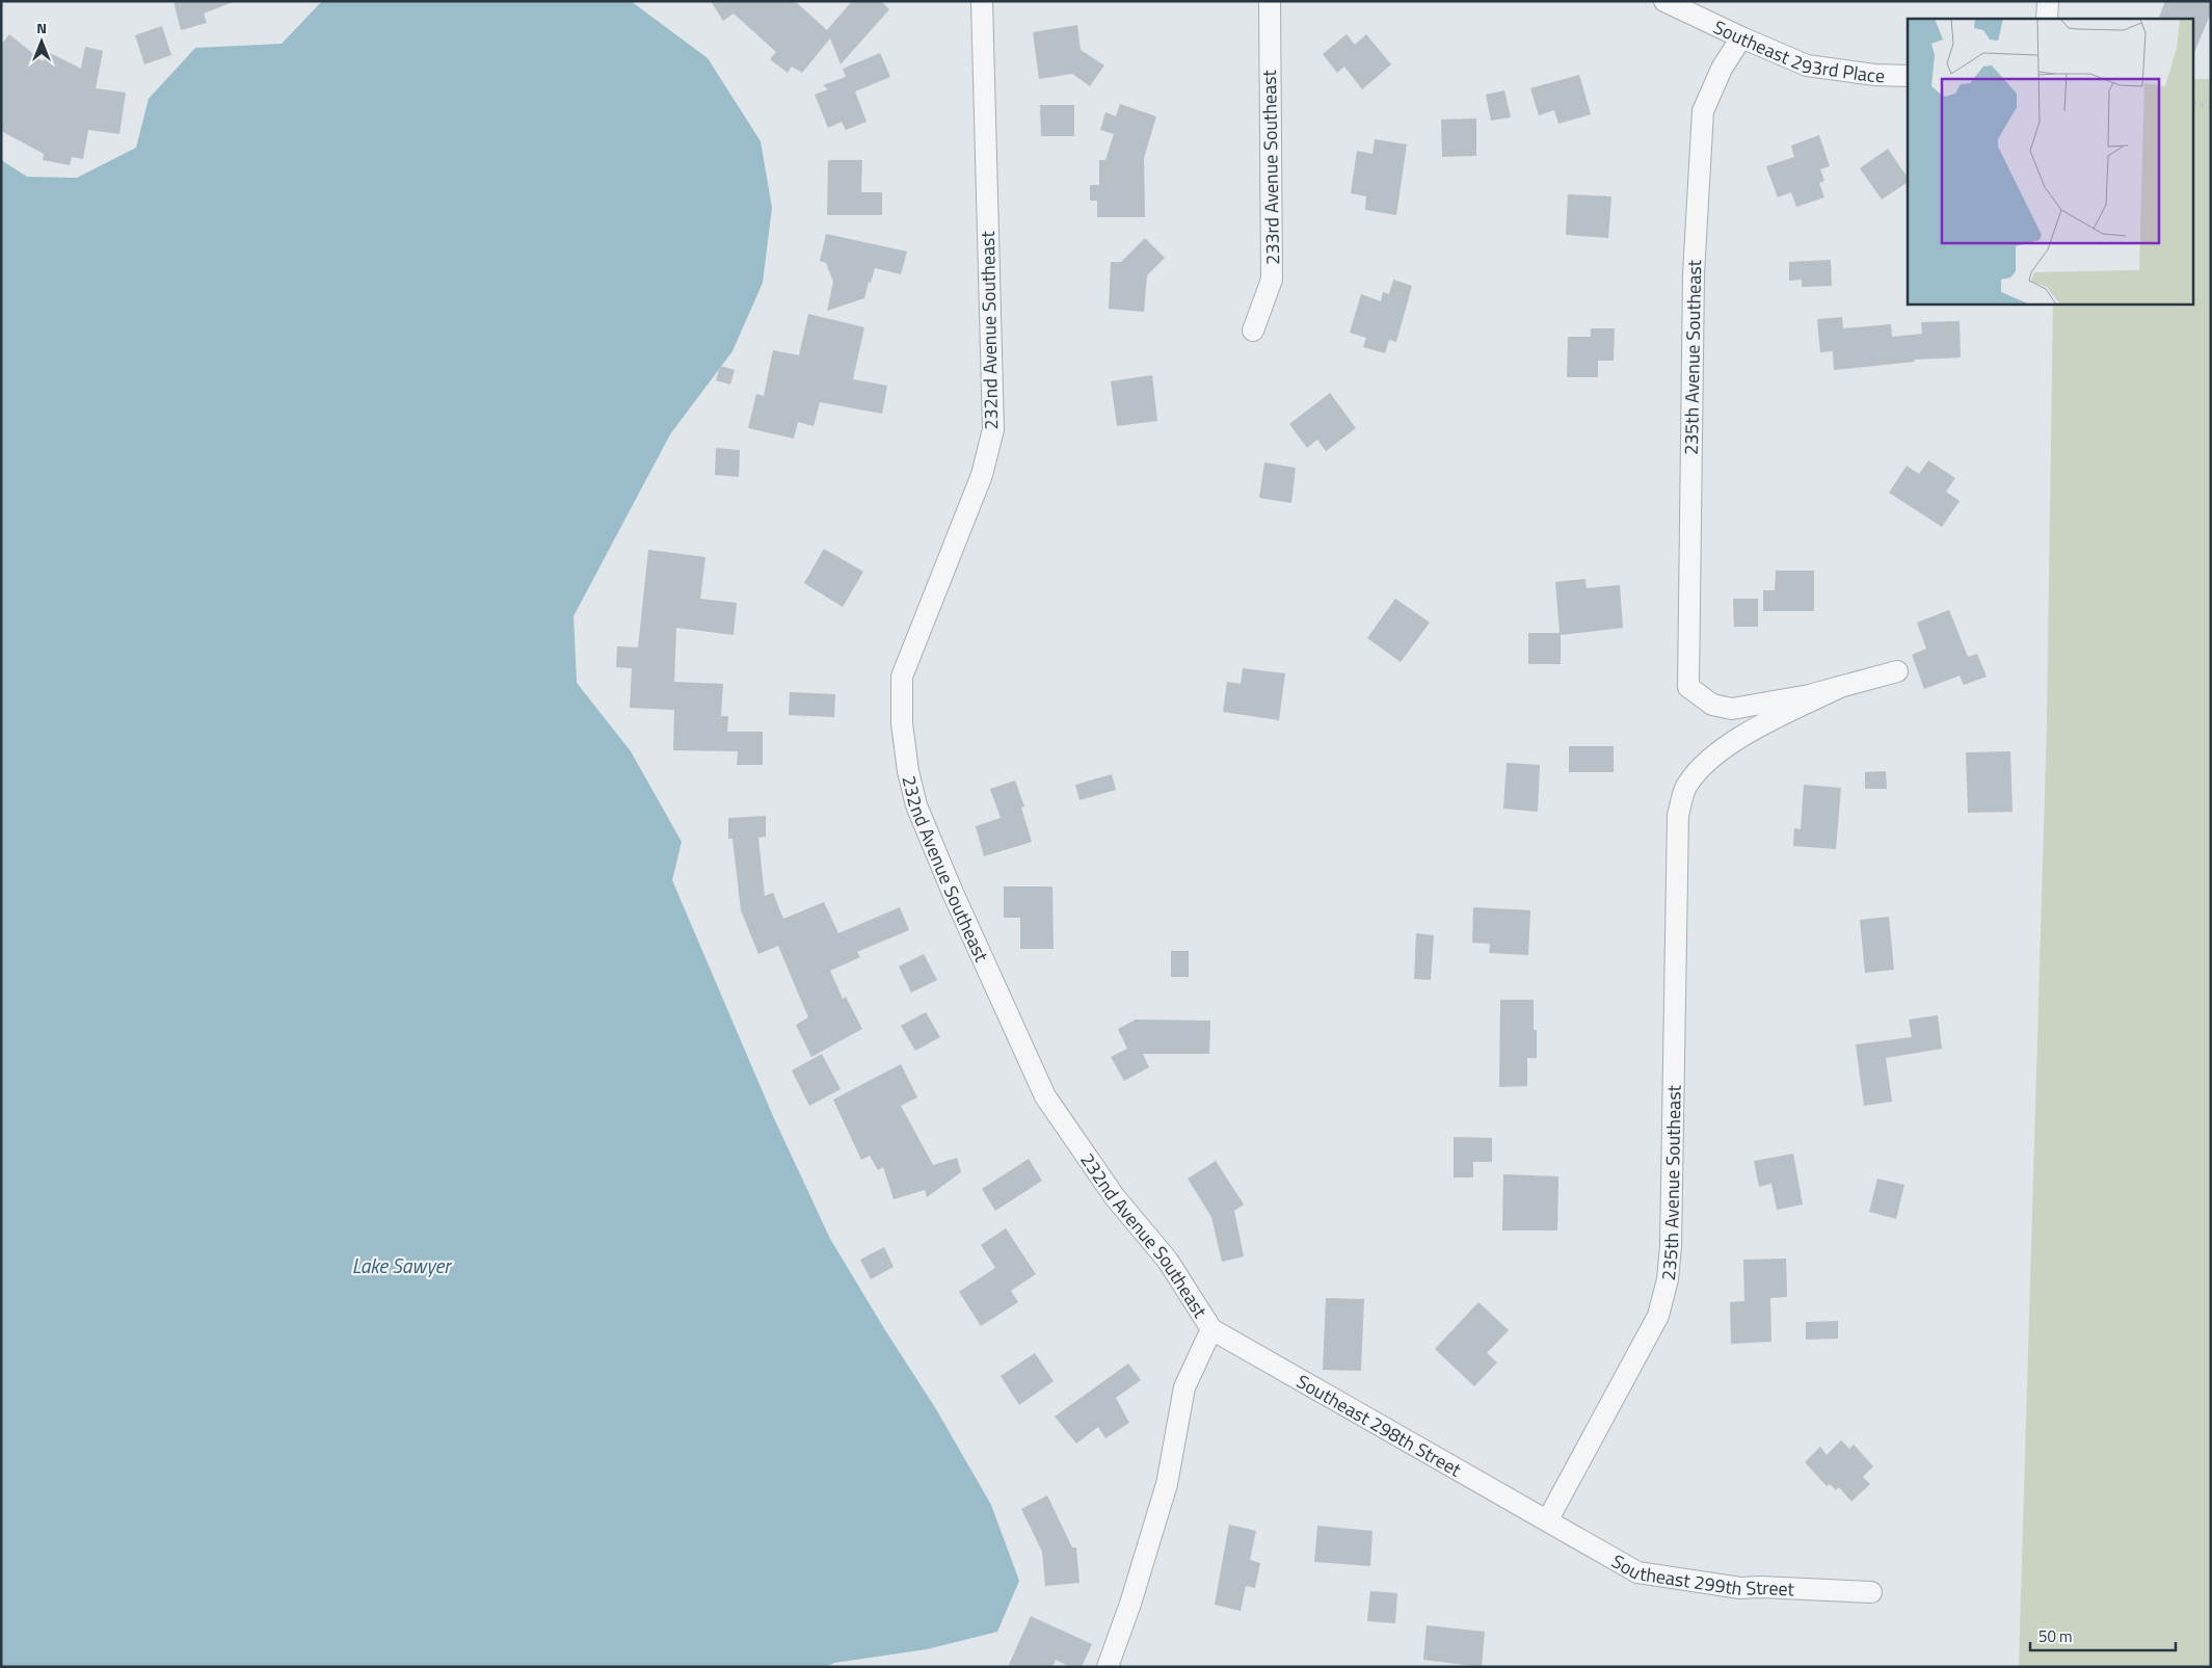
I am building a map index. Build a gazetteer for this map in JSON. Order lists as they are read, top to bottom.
{
  "streets": {
    "street": [
      "Southeast 293rd Place",
      "233rd Avenue Southeast",
      "232nd Avenue Southeast",
      "235th Avenue Southeast",
      "Southeast 298th Street",
      "Southeast 299th Street"
    ]
  },
  "crossings": [
    ["Southeast 293rd Place", "235th Avenue Southeast"],
    ["232nd Avenue Southeast", "Southeast 298th Street"],
    ["235th Avenue Southeast", "Southeast 298th Street"],
    ["235th Avenue Southeast", "Southeast 299th Street"],
    ["Southeast 298th Street", "Southeast 299th Street"]
  ],
  "water": ["Lake Sawyer"],
  "scale_bar": "50 m",
  "north": "top"
}
